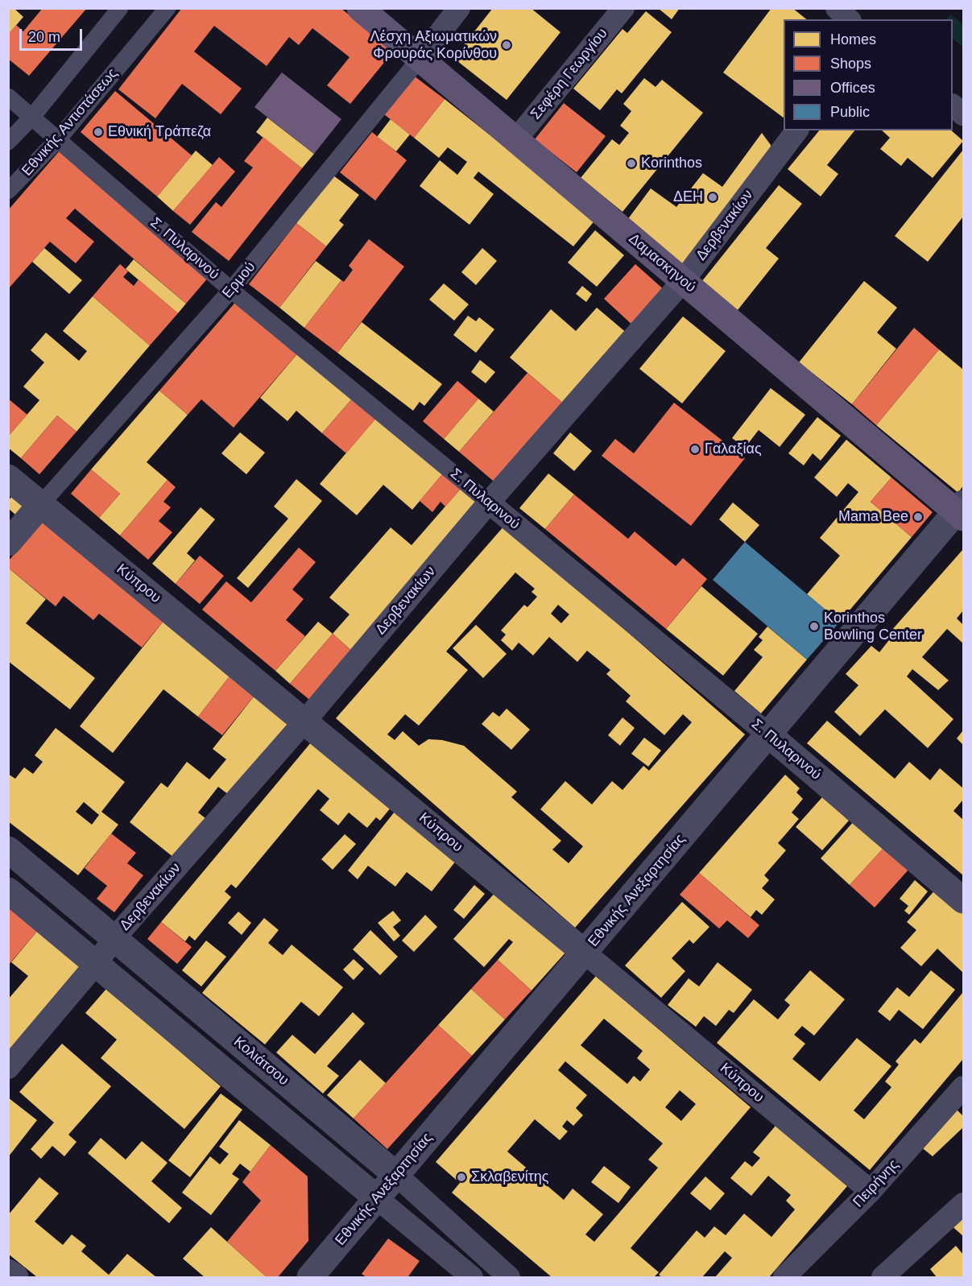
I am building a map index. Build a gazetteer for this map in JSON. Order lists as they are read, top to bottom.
{
  "streets": {
    "main road": ["Δαμασκηνού"],
    "street": [
      "Σεφέρη Γεωργίου",
      "Εθνικής Αντιστάσεως",
      "Δερβενακίων",
      "Σ. Πυλαρινού",
      "Ερμού",
      "Κύπρου",
      "Εθνικής Ανεξαρτησίας",
      "Κολιάτσου",
      "Πειρήνης"
    ]
  },
  "crossings": [
    ["Σεφέρη Γεωργίου", "Δαμασκηνού"],
    ["Εθνικής Αντιστάσεως", "Σ. Πυλαρινού"],
    ["Δερβενακίων", "Σ. Πυλαρινού"],
    ["Δερβενακίων", "Δαμασκηνού"],
    ["Δερβενακίων", "Κύπρου"],
    ["Δερβενακίων", "Κολιάτσου"],
    ["Σ. Πυλαρινού", "Ερμού"],
    ["Σ. Πυλαρινού", "Εθνικής Ανεξαρτησίας"],
    ["Δαμασκηνού", "Ερμού"],
    ["Δαμασκηνού", "Εθνικής Ανεξαρτησίας"],
    ["Ερμού", "Κύπρου"],
    ["Κύπρου", "Εθνικής Ανεξαρτησίας"],
    ["Κύπρου", "Πειρήνης"],
    ["Εθνικής Ανεξαρτησίας", "Κολιάτσου"]
  ],
  "places": [
    "Λέσχη Αξιωματικών Φρουράς Κορίνθου",
    "Εθνική Τράπεζα",
    "Korinthos",
    "ΔΕΗ",
    "Γαλαξίας",
    "Mama Bee",
    "Korinthos Bowling Center",
    "Σκλαβενίτης"
  ],
  "legend": [
    "Homes",
    "Shops",
    "Offices",
    "Public"
  ],
  "scale_bar": "20 m"
}
